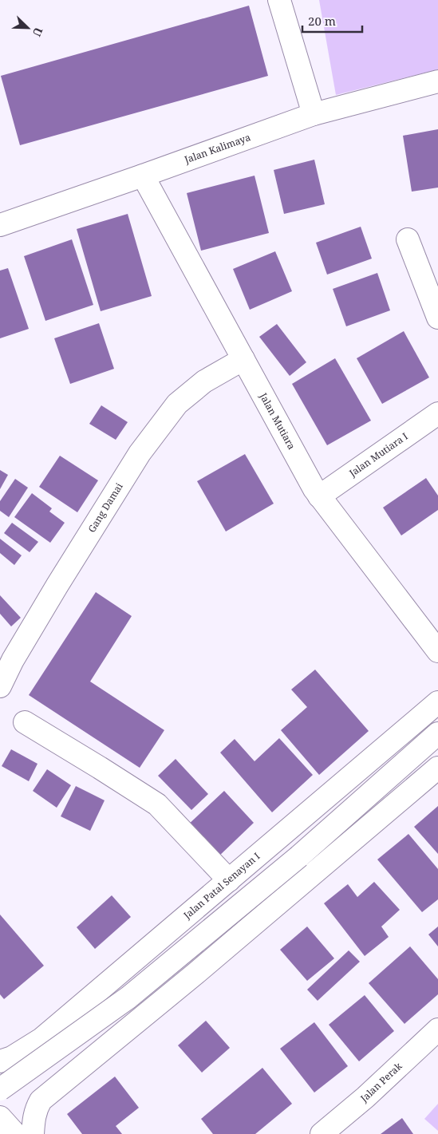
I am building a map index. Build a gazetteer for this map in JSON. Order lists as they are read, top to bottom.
{
  "streets": {
    "main road": [
      "Jalan Kalimaya",
      "Jalan Mutiara",
      "Jalan Mutiara I",
      "Gang Damai",
      "Jalan Patal Senayan I",
      "Jalan Perak"
    ]
  },
  "crossings": [
    ["Jalan Kalimaya", "Jalan Mutiara"],
    ["Jalan Mutiara", "Jalan Mutiara I"],
    ["Jalan Mutiara", "Gang Damai"]
  ],
  "scale_bar": "20 m",
  "north": "bottom right"
}
